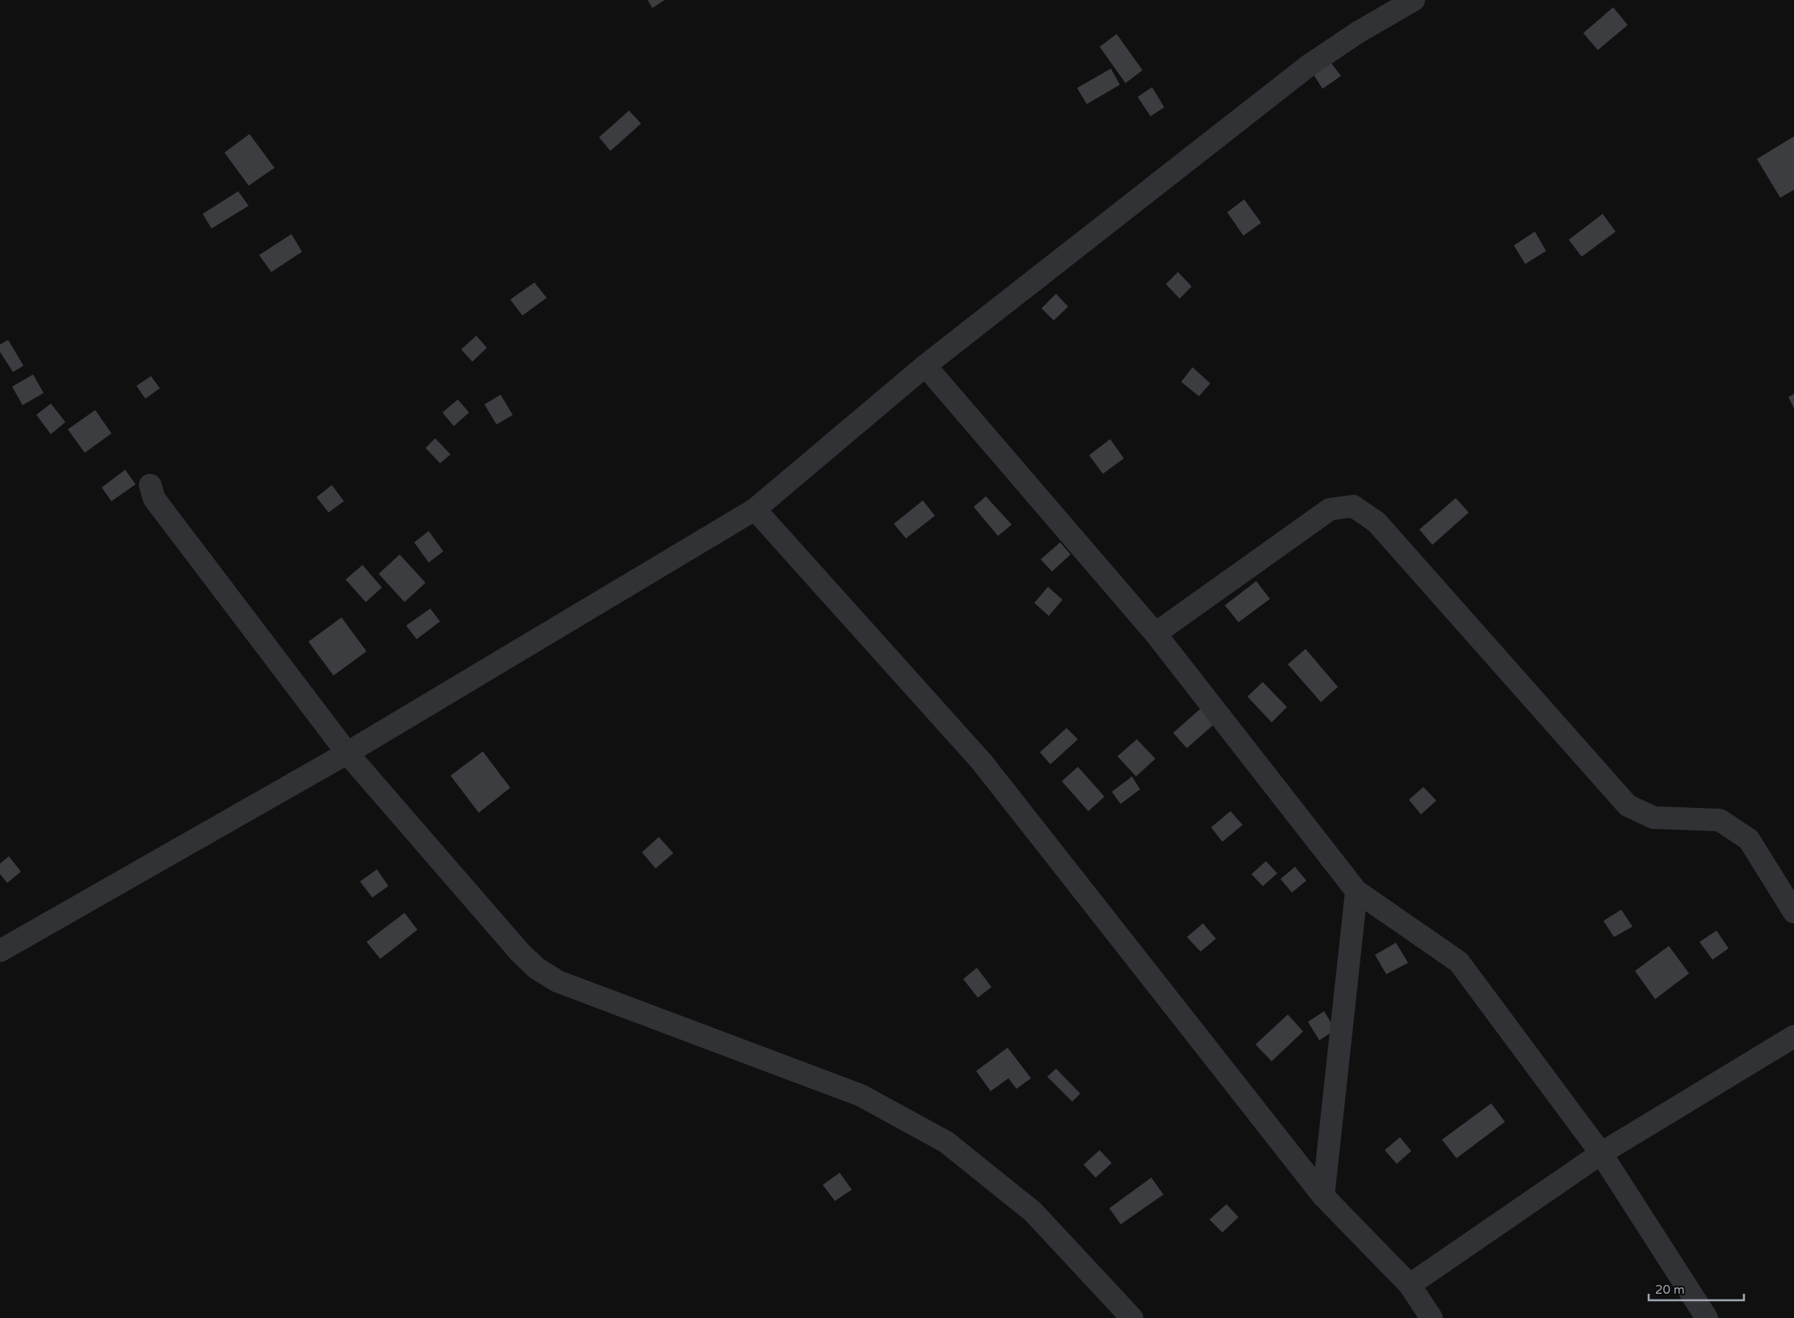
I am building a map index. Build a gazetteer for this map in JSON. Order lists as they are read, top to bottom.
{
  "scale_bar": "20 m"
}
